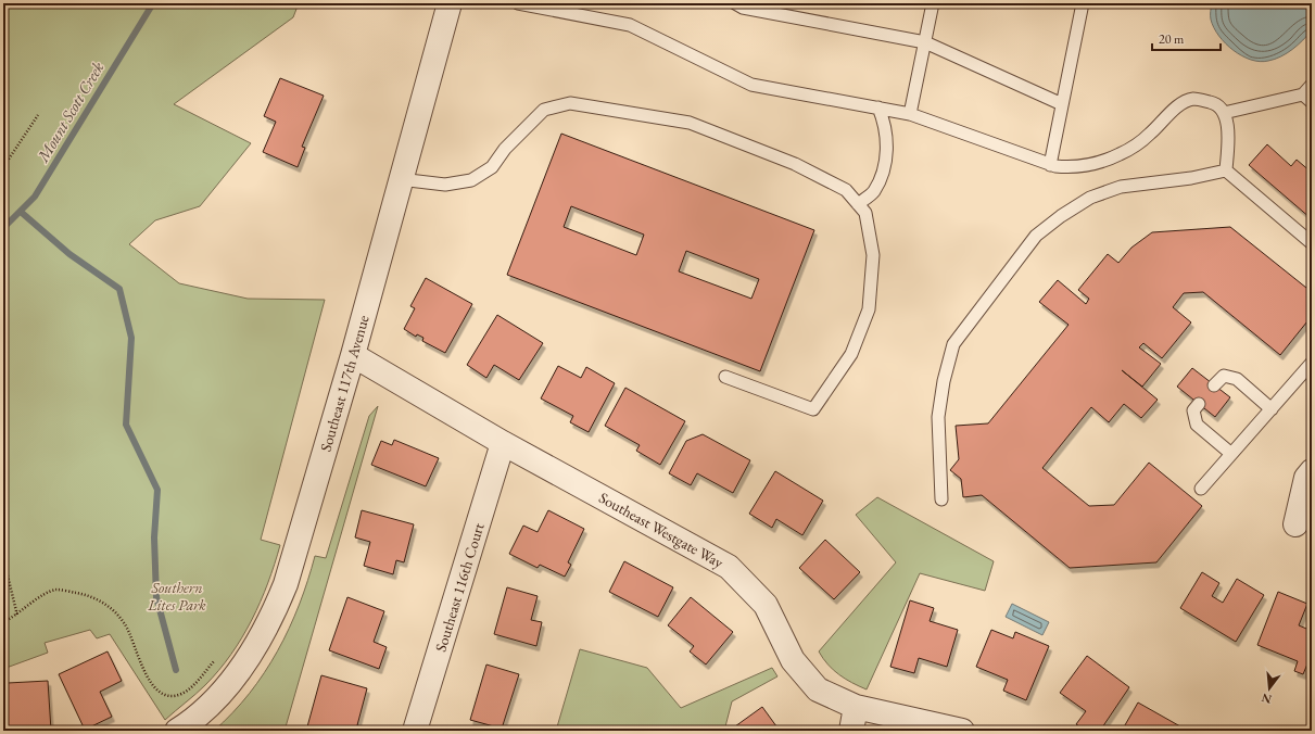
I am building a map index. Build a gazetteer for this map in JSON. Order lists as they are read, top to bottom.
{
  "streets": {
    "street": ["Southeast 117th Avenue", "Southeast Westgate Way", "Southeast 116th Court"]
  },
  "crossings": [
    ["Southeast 117th Avenue", "Southeast Westgate Way"],
    ["Southeast Westgate Way", "Southeast 116th Court"]
  ],
  "water": ["Mount Scott Creek"],
  "parks": ["Southern Lites Park"],
  "scale_bar": "20 m",
  "north": "bottom"
}
